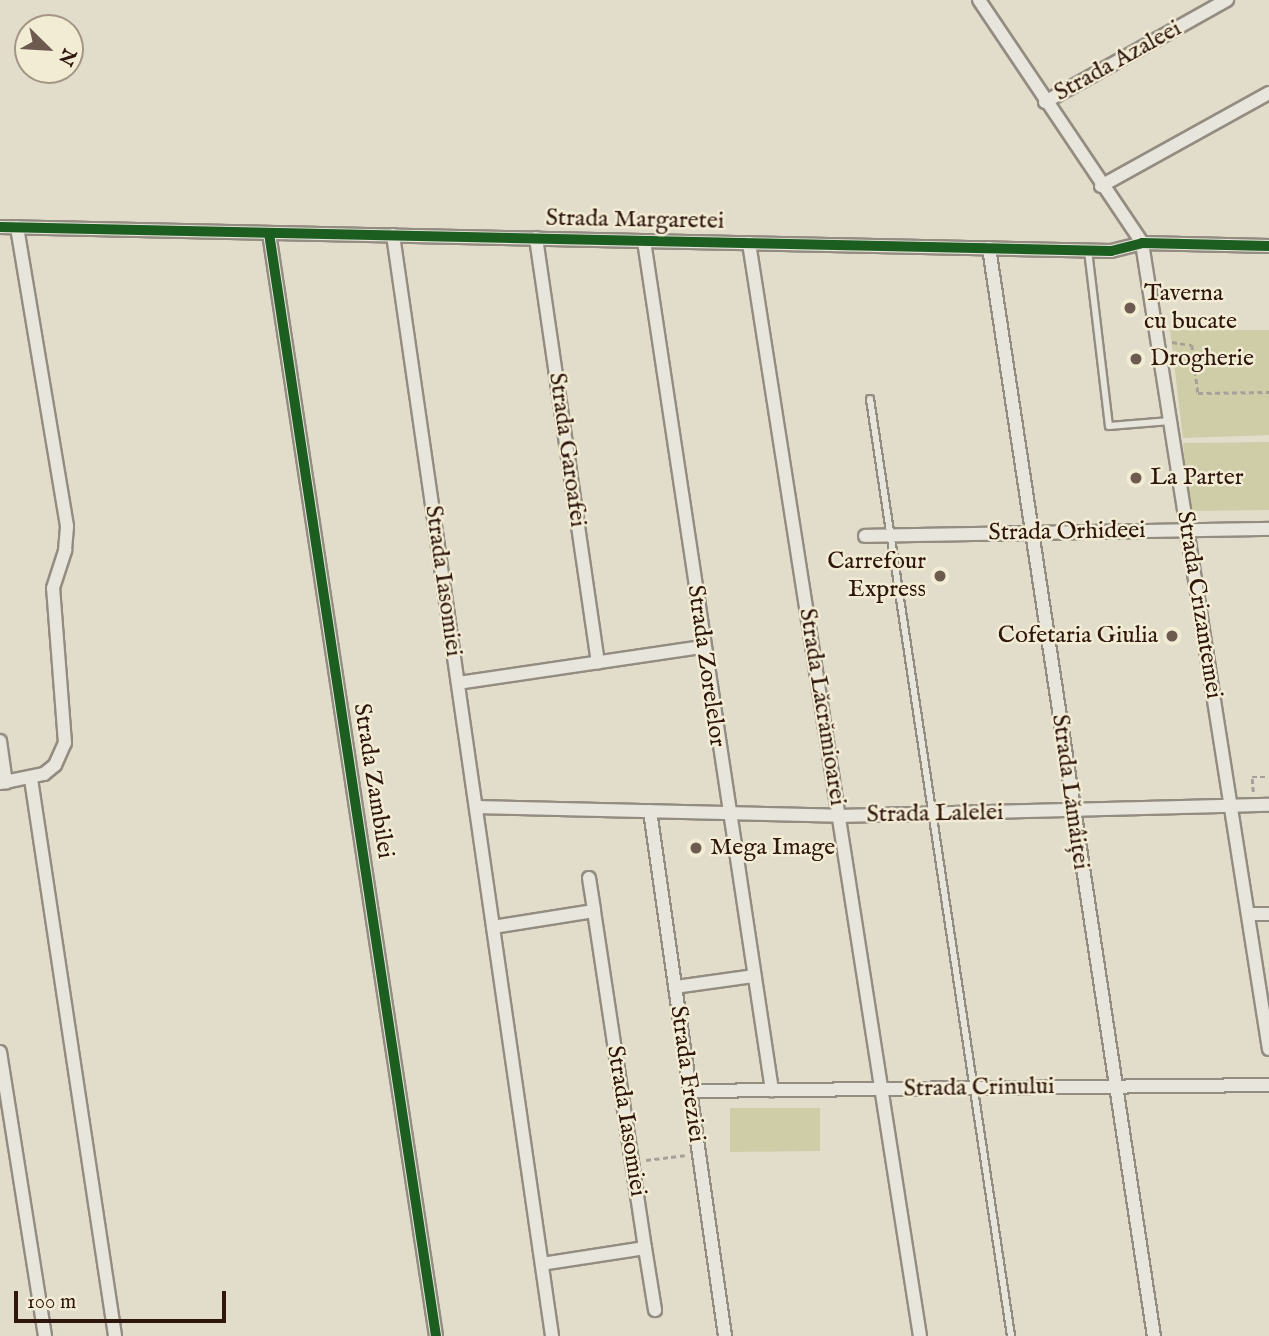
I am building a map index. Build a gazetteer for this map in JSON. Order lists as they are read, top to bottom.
{
  "streets": {
    "street": [
      "Strada Azaleei",
      "Strada Margaretei",
      "Strada Garoafei",
      "Strada Orhideei",
      "Strada Iasomiei",
      "Strada Crizantemei",
      "Strada Zorelelor",
      "Strada Lăcrămioarei",
      "Strada Zambilei",
      "Strada Lămâiței",
      "Strada Lalelei",
      "Strada Freziei",
      "Strada Crinului"
    ]
  },
  "crossings": [
    ["Strada Azaleei", "Strada Crizantemei"],
    ["Strada Margaretei", "Strada Garoafei"],
    ["Strada Margaretei", "Strada Iasomiei"],
    ["Strada Margaretei", "Strada Crizantemei"],
    ["Strada Margaretei", "Strada Zorelelor"],
    ["Strada Margaretei", "Strada Lăcrămioarei"],
    ["Strada Margaretei", "Strada Zambilei"],
    ["Strada Margaretei", "Strada Lămâiței"],
    ["Strada Orhideei", "Strada Crizantemei"],
    ["Strada Orhideei", "Strada Lămâiței"],
    ["Strada Iasomiei", "Strada Lalelei"],
    ["Strada Crizantemei", "Strada Lalelei"],
    ["Strada Zorelelor", "Strada Lalelei"],
    ["Strada Zorelelor", "Strada Crinului"],
    ["Strada Lăcrămioarei", "Strada Lalelei"],
    ["Strada Lăcrămioarei", "Strada Crinului"],
    ["Strada Lămâiței", "Strada Lalelei"],
    ["Strada Lămâiței", "Strada Crinului"],
    ["Strada Lalelei", "Strada Freziei"],
    ["Strada Freziei", "Strada Crinului"]
  ],
  "places": [
    "Taverna cu bucate",
    "Drogherie",
    "La Parter",
    "Carrefour Express",
    "Cofetaria Giulia",
    "Mega Image"
  ],
  "scale_bar": "100 m",
  "north": "bottom right"
}
